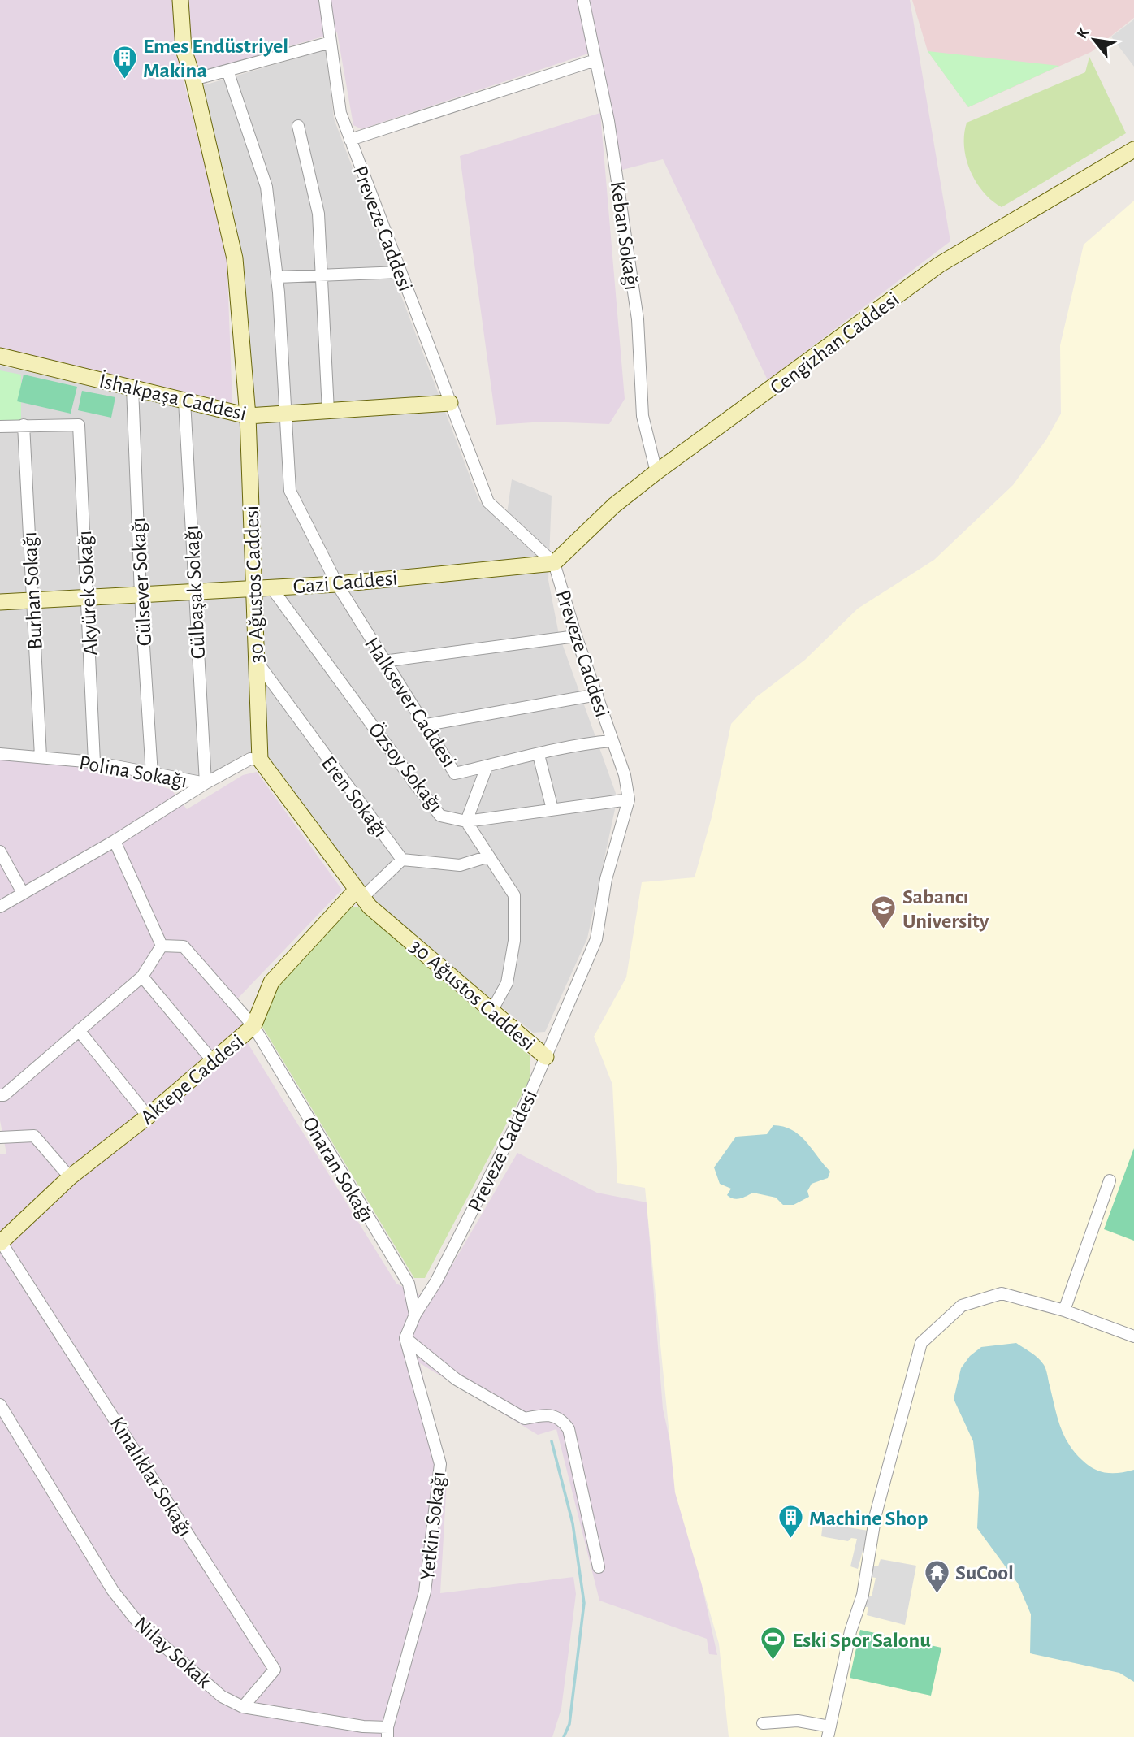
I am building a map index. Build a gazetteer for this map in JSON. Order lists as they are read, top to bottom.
{
  "streets": {
    "street": [
      "Preveze Caddesi",
      "Keban Sokağı",
      "Cengizhan Caddesi",
      "İshakpaşa Caddesi",
      "Gülsever Sokağı",
      "Gazi Caddesi",
      "30 Ağustos Caddesi",
      "Burhan Sokağı",
      "Gülbaşak Sokağı",
      "Akyürek Sokağı",
      "Halksever Caddesi",
      "Özsoy Sokağı",
      "Polina Sokağı",
      "Eren Sokağı",
      "Aktepe Caddesi",
      "Onaran Sokağı",
      "Kınalıklar Sokağı",
      "Yetkin Sokağı",
      "Nilay Sokak"
    ]
  },
  "crossings": [
    ["Preveze Caddesi", "Cengizhan Caddesi"],
    ["Preveze Caddesi", "İshakpaşa Caddesi"],
    ["Preveze Caddesi", "Gazi Caddesi"],
    ["Preveze Caddesi", "30 Ağustos Caddesi"],
    ["Preveze Caddesi", "Halksever Caddesi"],
    ["Preveze Caddesi", "Onaran Sokağı"],
    ["Keban Sokağı", "Cengizhan Caddesi"],
    ["Cengizhan Caddesi", "Gazi Caddesi"],
    ["İshakpaşa Caddesi", "Gülsever Sokağı"],
    ["İshakpaşa Caddesi", "30 Ağustos Caddesi"],
    ["İshakpaşa Caddesi", "Gülbaşak Sokağı"],
    ["İshakpaşa Caddesi", "Halksever Caddesi"],
    ["Gülsever Sokağı", "Gazi Caddesi"],
    ["Gülsever Sokağı", "Polina Sokağı"],
    ["Gazi Caddesi", "30 Ağustos Caddesi"],
    ["Gazi Caddesi", "Burhan Sokağı"],
    ["Gazi Caddesi", "Gülbaşak Sokağı"],
    ["Gazi Caddesi", "Akyürek Sokağı"],
    ["Gazi Caddesi", "Halksever Caddesi"],
    ["Gazi Caddesi", "Özsoy Sokağı"],
    ["30 Ağustos Caddesi", "Özsoy Sokağı"],
    ["30 Ağustos Caddesi", "Polina Sokağı"],
    ["30 Ağustos Caddesi", "Eren Sokağı"],
    ["30 Ağustos Caddesi", "Aktepe Caddesi"],
    ["Burhan Sokağı", "Akyürek Sokağı"],
    ["Burhan Sokağı", "Polina Sokağı"],
    ["Gülbaşak Sokağı", "Polina Sokağı"],
    ["Akyürek Sokağı", "Polina Sokağı"],
    ["Özsoy Sokağı", "Eren Sokağı"],
    ["Aktepe Caddesi", "Onaran Sokağı"],
    ["Aktepe Caddesi", "Kınalıklar Sokağı"],
    ["Kınalıklar Sokağı", "Nilay Sokak"],
    ["Yetkin Sokağı", "Nilay Sokak"]
  ],
  "places": {
    "building": ["Emes Endüstriyel Makina", "Machine Shop"],
    "school or university": ["Sabancı University"],
    "temple": ["SuCool"],
    "sports": ["Eski Spor Salonu"]
  },
  "north": "top left"
}
